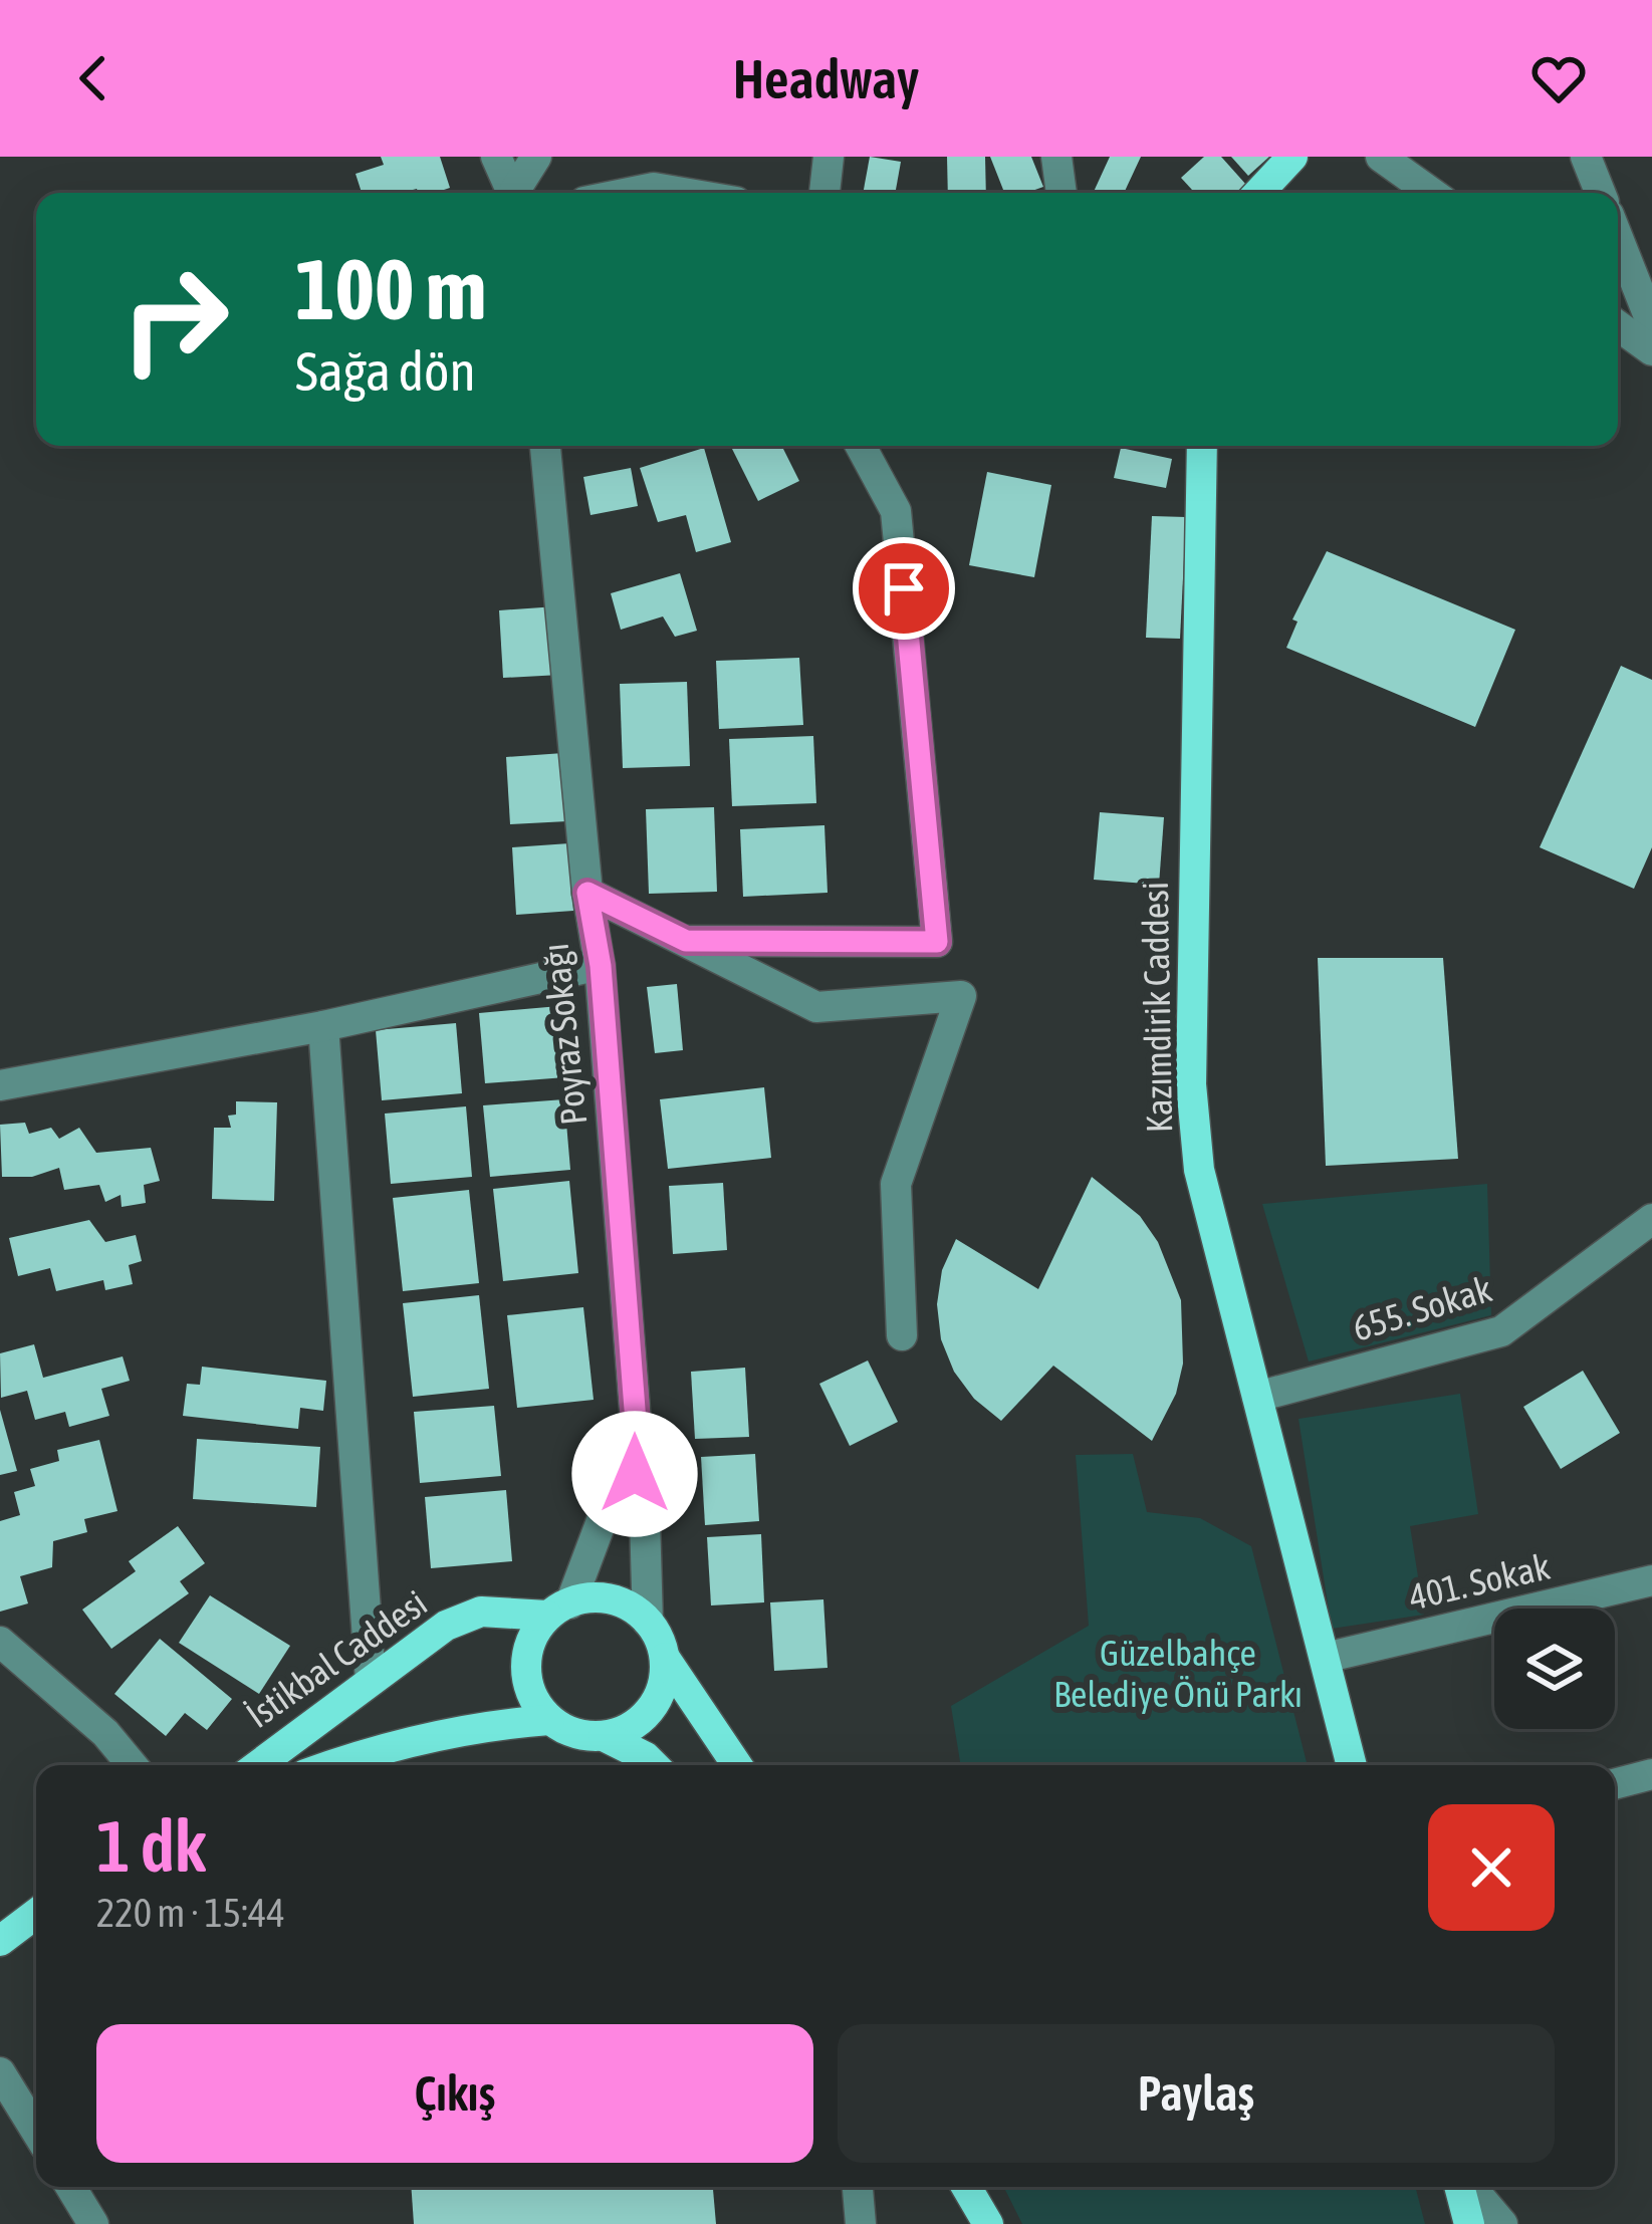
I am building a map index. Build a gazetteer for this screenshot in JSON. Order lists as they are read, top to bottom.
{
  "streets": {
    "main road": ["Kazımdirik Caddesi", "İstikbal Caddesi"],
    "street": ["Poyraz Sokağı", "655. Sokak", "401. Sokak"]
  },
  "crossings": [
    ["Kazımdirik Caddesi", "655. Sokak"],
    ["Kazımdirik Caddesi", "401. Sokak"],
    ["Poyraz Sokağı", "İstikbal Caddesi"]
  ],
  "parks": ["Güzelbahçe Belediye Önü Parkı"],
  "page": {
    "header": "Headway",
    "turn": ["100 m", "Sağa dön"],
    "heading": ["1 dk", "220 m · 15:44"],
    "buttons": ["Çıkış", "Paylaş"]
  }
}
